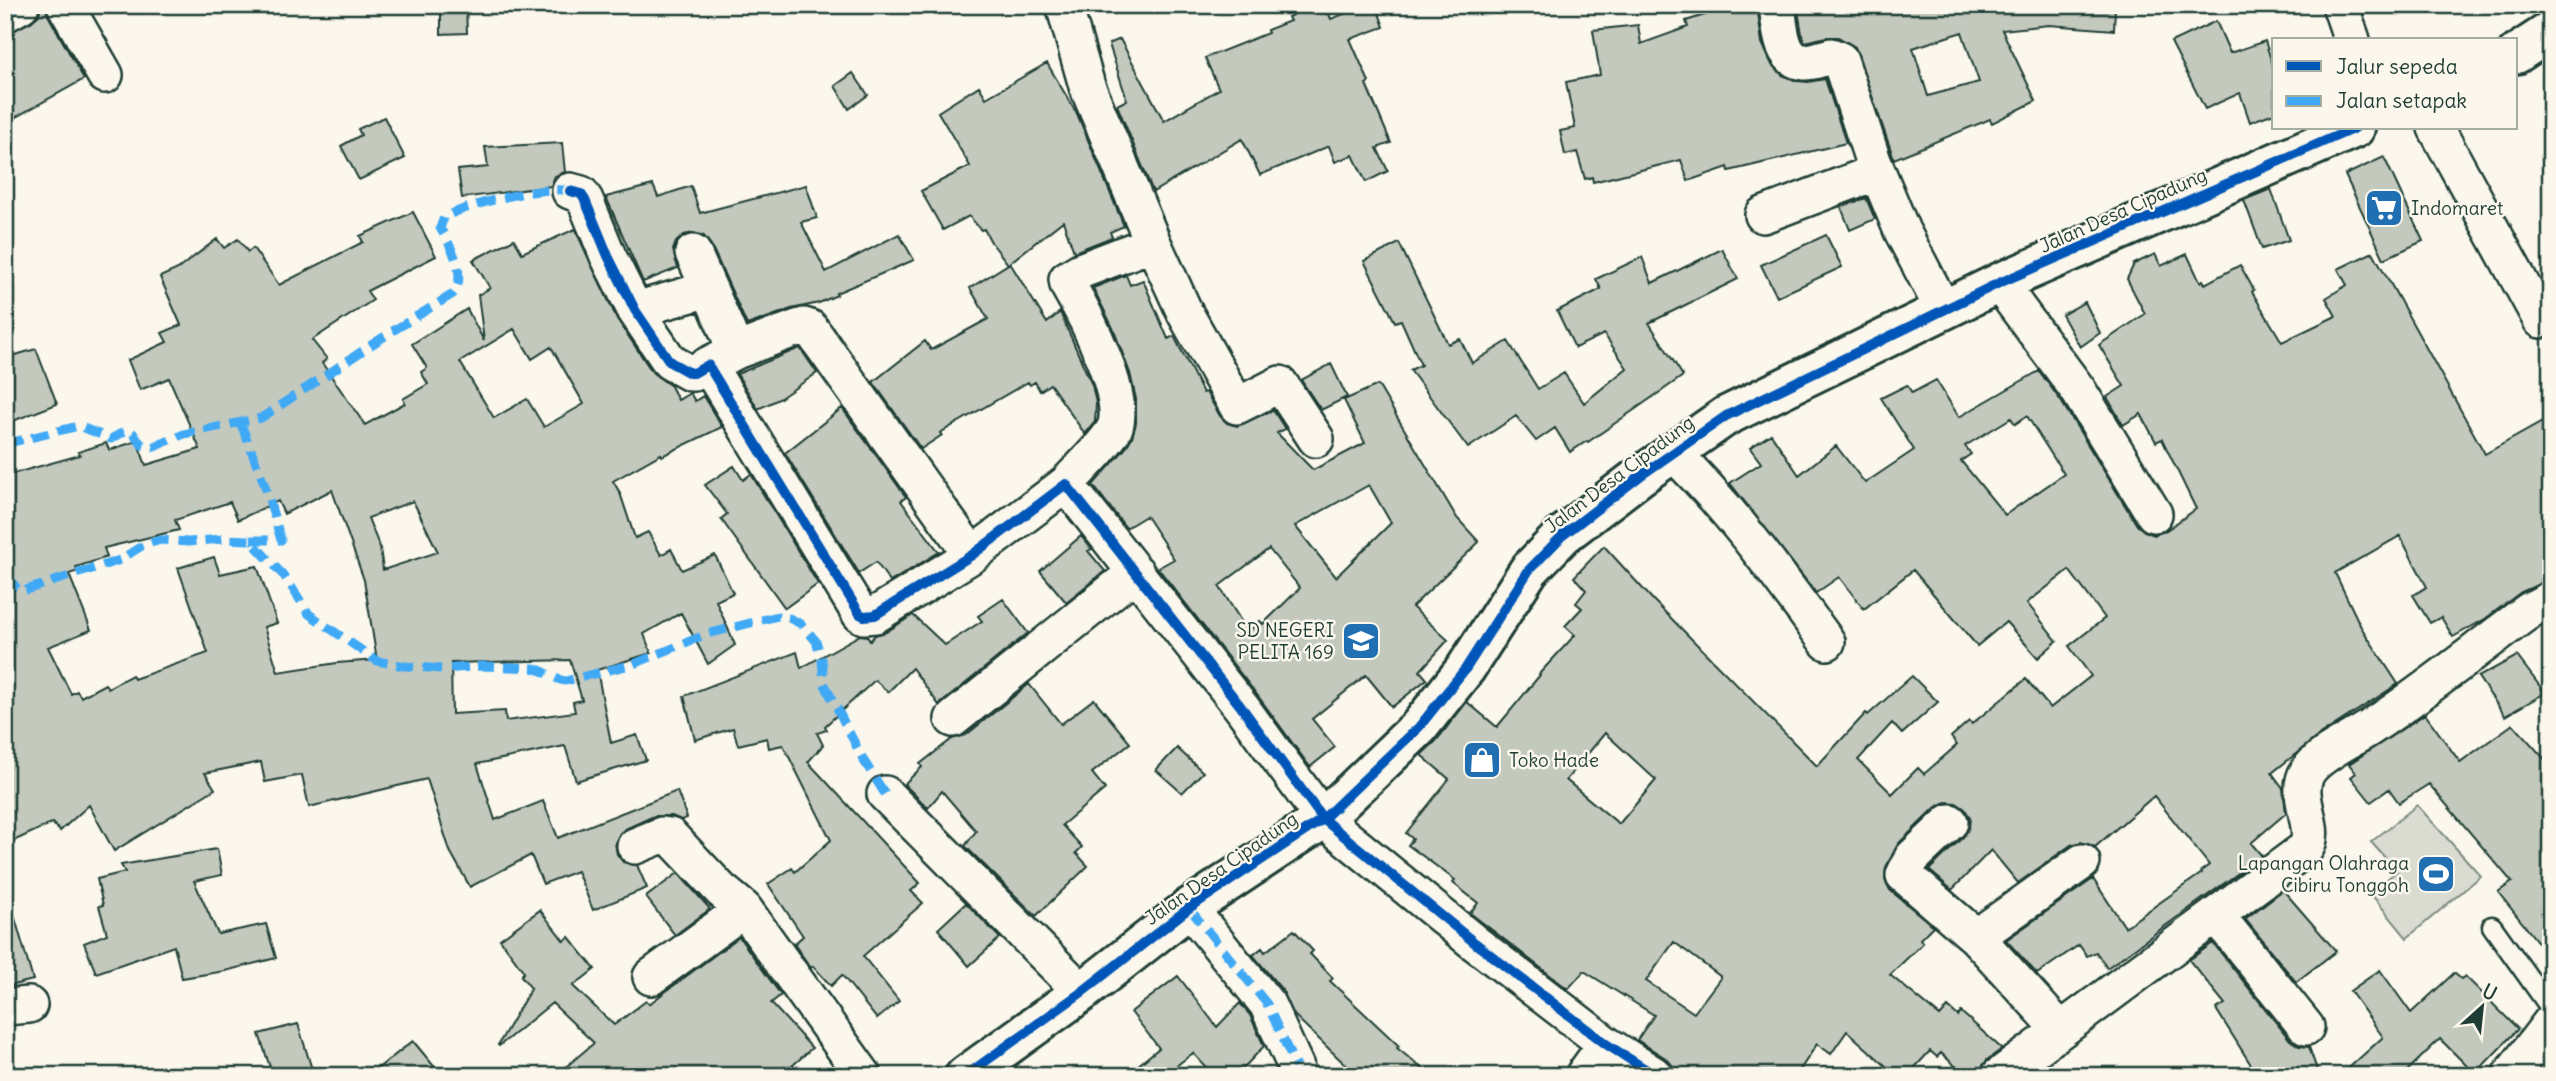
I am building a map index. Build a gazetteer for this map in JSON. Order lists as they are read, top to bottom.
{
  "streets": {
    "street": ["Jalan Desa Cipadung"]
  },
  "places": {
    "supermarket": ["Indomaret"],
    "school or university": ["SD NEGERI PELITA 169"],
    "shop": ["Toko Hade"],
    "sports": ["Lapangan Olahraga Cibiru Tonggoh"]
  },
  "legend": ["Jalur sepeda", "Jalan setapak"],
  "north": "top right"
}
